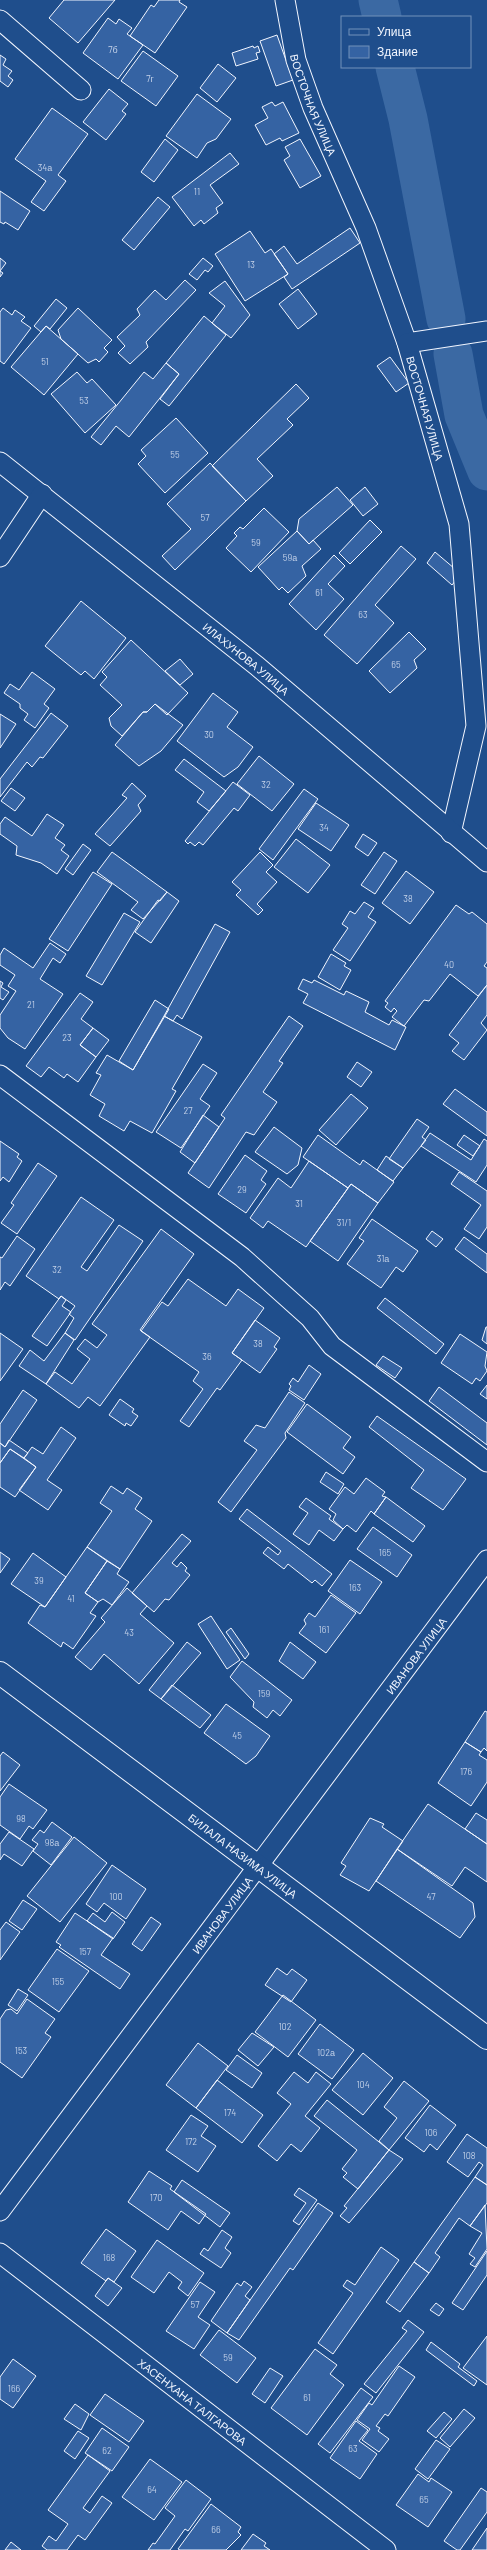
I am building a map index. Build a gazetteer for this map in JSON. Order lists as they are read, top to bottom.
{
  "streets": {
    "street": [
      "ВОСТОЧНАЯ УЛИЦА",
      "ИЛАХУНОВА УЛИЦА",
      "ИВАНОВА УЛИЦА",
      "БИЛАЛА НАЗИМА УЛИЦА",
      "ХАСЕНХАНА ТАЛГАРОВА"
    ]
  },
  "crossings": [
    ["ВОСТОЧНАЯ УЛИЦА", "ИЛАХУНОВА УЛИЦА"],
    ["ИВАНОВА УЛИЦА", "БИЛАЛА НАЗИМА УЛИЦА"]
  ],
  "house_numbers": [
    "7б",
    "7г",
    "34а",
    "11",
    "13",
    "51",
    "53",
    "55",
    "57",
    "59",
    "59а",
    "61",
    "63",
    "65",
    "30",
    "32",
    "34",
    "38",
    "40",
    "21",
    "23",
    "27",
    "29",
    "31",
    "31/1",
    "31а",
    "32",
    "38",
    "36",
    "165",
    "39",
    "163",
    "41",
    "161",
    "43",
    "159",
    "45",
    "176",
    "98",
    "98а",
    "100",
    "47",
    "157",
    "155",
    "102",
    "153",
    "102а",
    "104",
    "174",
    "106",
    "172",
    "108",
    "170",
    "168",
    "57",
    "59",
    "166",
    "61",
    "63",
    "62",
    "64",
    "65",
    "66"
  ],
  "legend": ["Улица", "Здание"]
}
